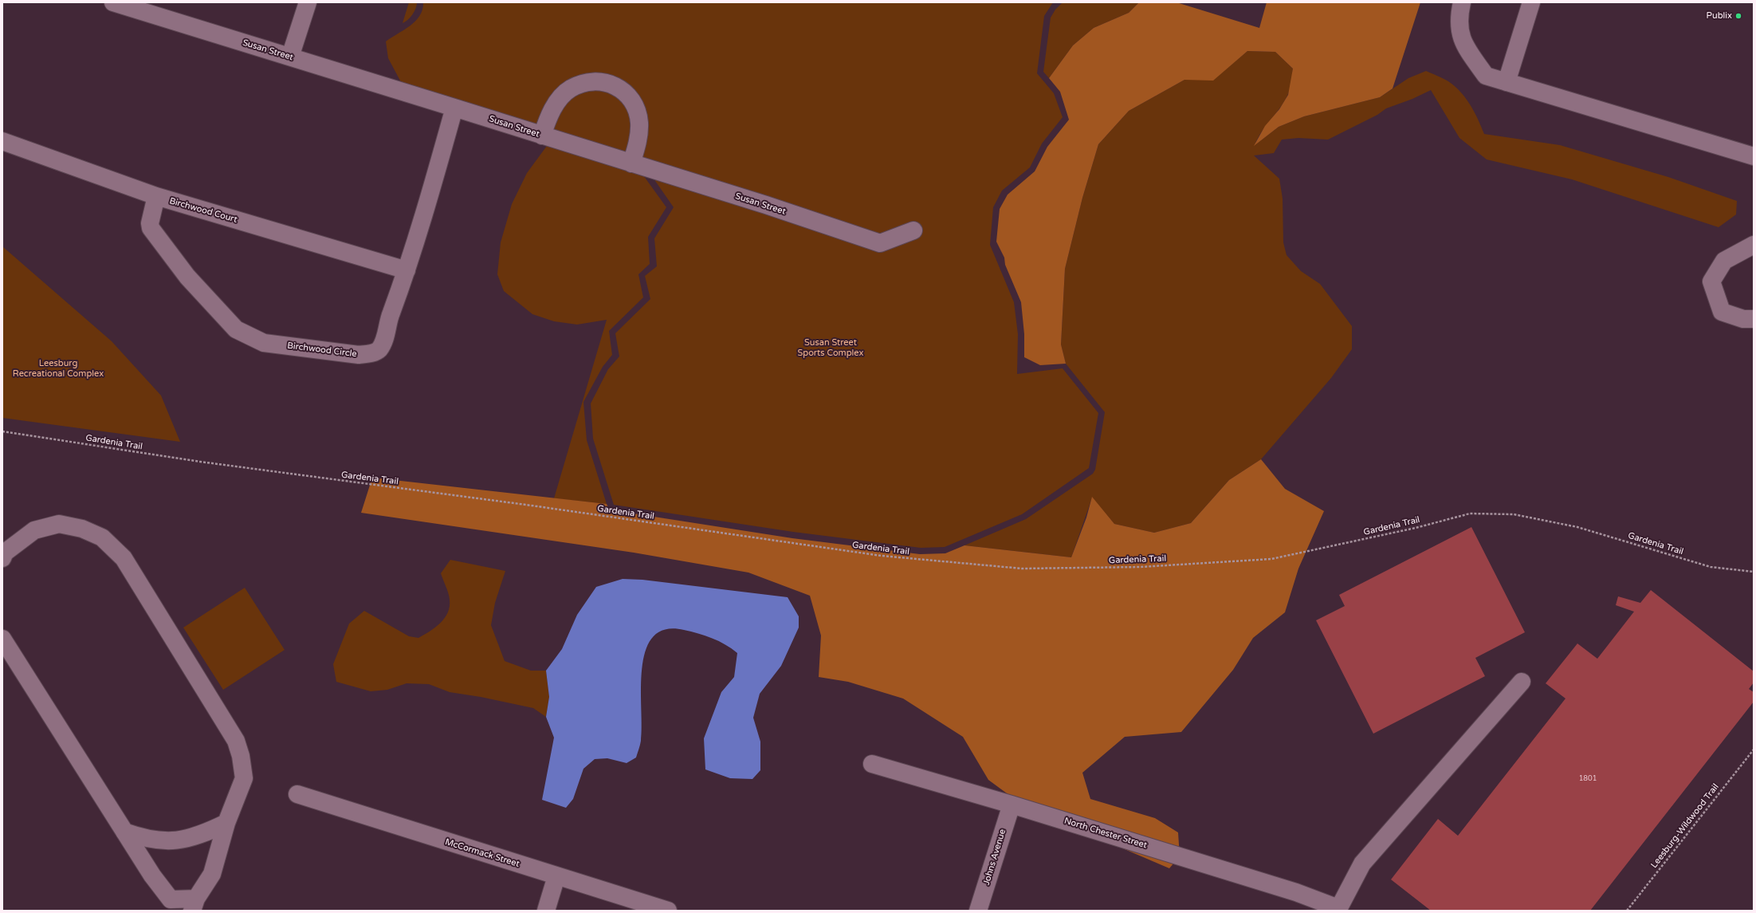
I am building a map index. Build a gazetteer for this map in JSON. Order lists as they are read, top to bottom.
{
  "streets": {
    "street": [
      "Susan Street",
      "Birchwood Court",
      "Birchwood Circle",
      "North Chester Street",
      "McCormack Street",
      "Johns Avenue"
    ],
    "path": ["Gardenia Trail", "Leesburg-Wildwood Trail"]
  },
  "crossings": [
    ["Susan Street", "Birchwood Circle"],
    ["Birchwood Court", "Birchwood Circle"],
    ["North Chester Street", "Johns Avenue"]
  ],
  "parks": ["Susan Street Sports Complex", "Leesburg Recreational Complex"],
  "places": ["Publix"],
  "house_numbers": ["1801"]
}
